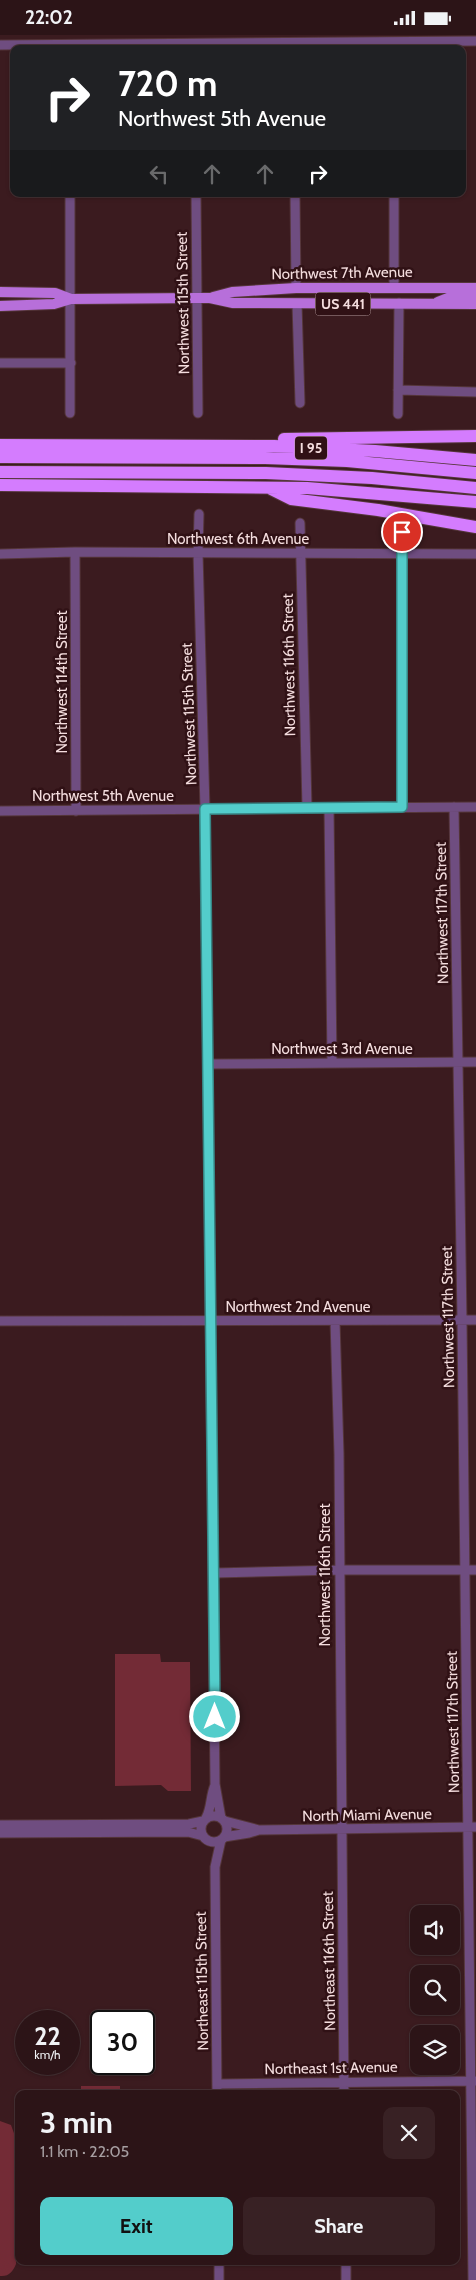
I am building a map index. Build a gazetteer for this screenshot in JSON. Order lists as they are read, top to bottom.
{
  "streets": {
    "highway": ["I 95"],
    "main road": ["Northwest 7th Avenue", "US 441"],
    "street": [
      "Northwest 115th Street",
      "Northwest 6th Avenue",
      "Northwest 116th Street",
      "Northwest 114th Street",
      "Northwest 5th Avenue",
      "Northwest 117th Street",
      "Northwest 3rd Avenue",
      "Northwest 2nd Avenue",
      "North Miami Avenue",
      "Northeast 116th Street",
      "Northeast 115th Street",
      "Northeast 1st Avenue"
    ]
  },
  "crossings": [
    ["Northwest 7th Avenue", "Northwest 115th Street"],
    ["Northwest 115th Street", "Northwest 6th Avenue"],
    ["Northwest 115th Street", "Northwest 5th Avenue"],
    ["Northwest 115th Street", "Northwest 3rd Avenue"],
    ["Northwest 115th Street", "Northwest 2nd Avenue"],
    ["Northwest 6th Avenue", "Northwest 116th Street"],
    ["Northwest 6th Avenue", "Northwest 114th Street"],
    ["Northwest 116th Street", "Northwest 5th Avenue"],
    ["Northwest 116th Street", "Northwest 2nd Avenue"],
    ["Northwest 116th Street", "North Miami Avenue"],
    ["Northwest 116th Street", "Northeast 116th Street"],
    ["Northwest 114th Street", "Northwest 5th Avenue"],
    ["Northwest 5th Avenue", "Northwest 117th Street"],
    ["Northwest 117th Street", "Northwest 3rd Avenue"],
    ["Northwest 117th Street", "Northwest 2nd Avenue"],
    ["Northwest 117th Street", "North Miami Avenue"],
    ["Northwest 117th Street", "Northeast 1st Avenue"],
    ["North Miami Avenue", "Northeast 116th Street"],
    ["North Miami Avenue", "Northeast 115th Street"],
    ["Northeast 116th Street", "Northeast 1st Avenue"],
    ["Northeast 115th Street", "Northeast 1st Avenue"]
  ],
  "page": {
    "status": "22:02",
    "turn": ["720 m", "Northwest 5th Avenue"],
    "speed": "22 km/h",
    "limit": "30",
    "heading": ["3 min", "1.1 km · 22:05"],
    "buttons": ["Exit", "Share"]
  }
}
